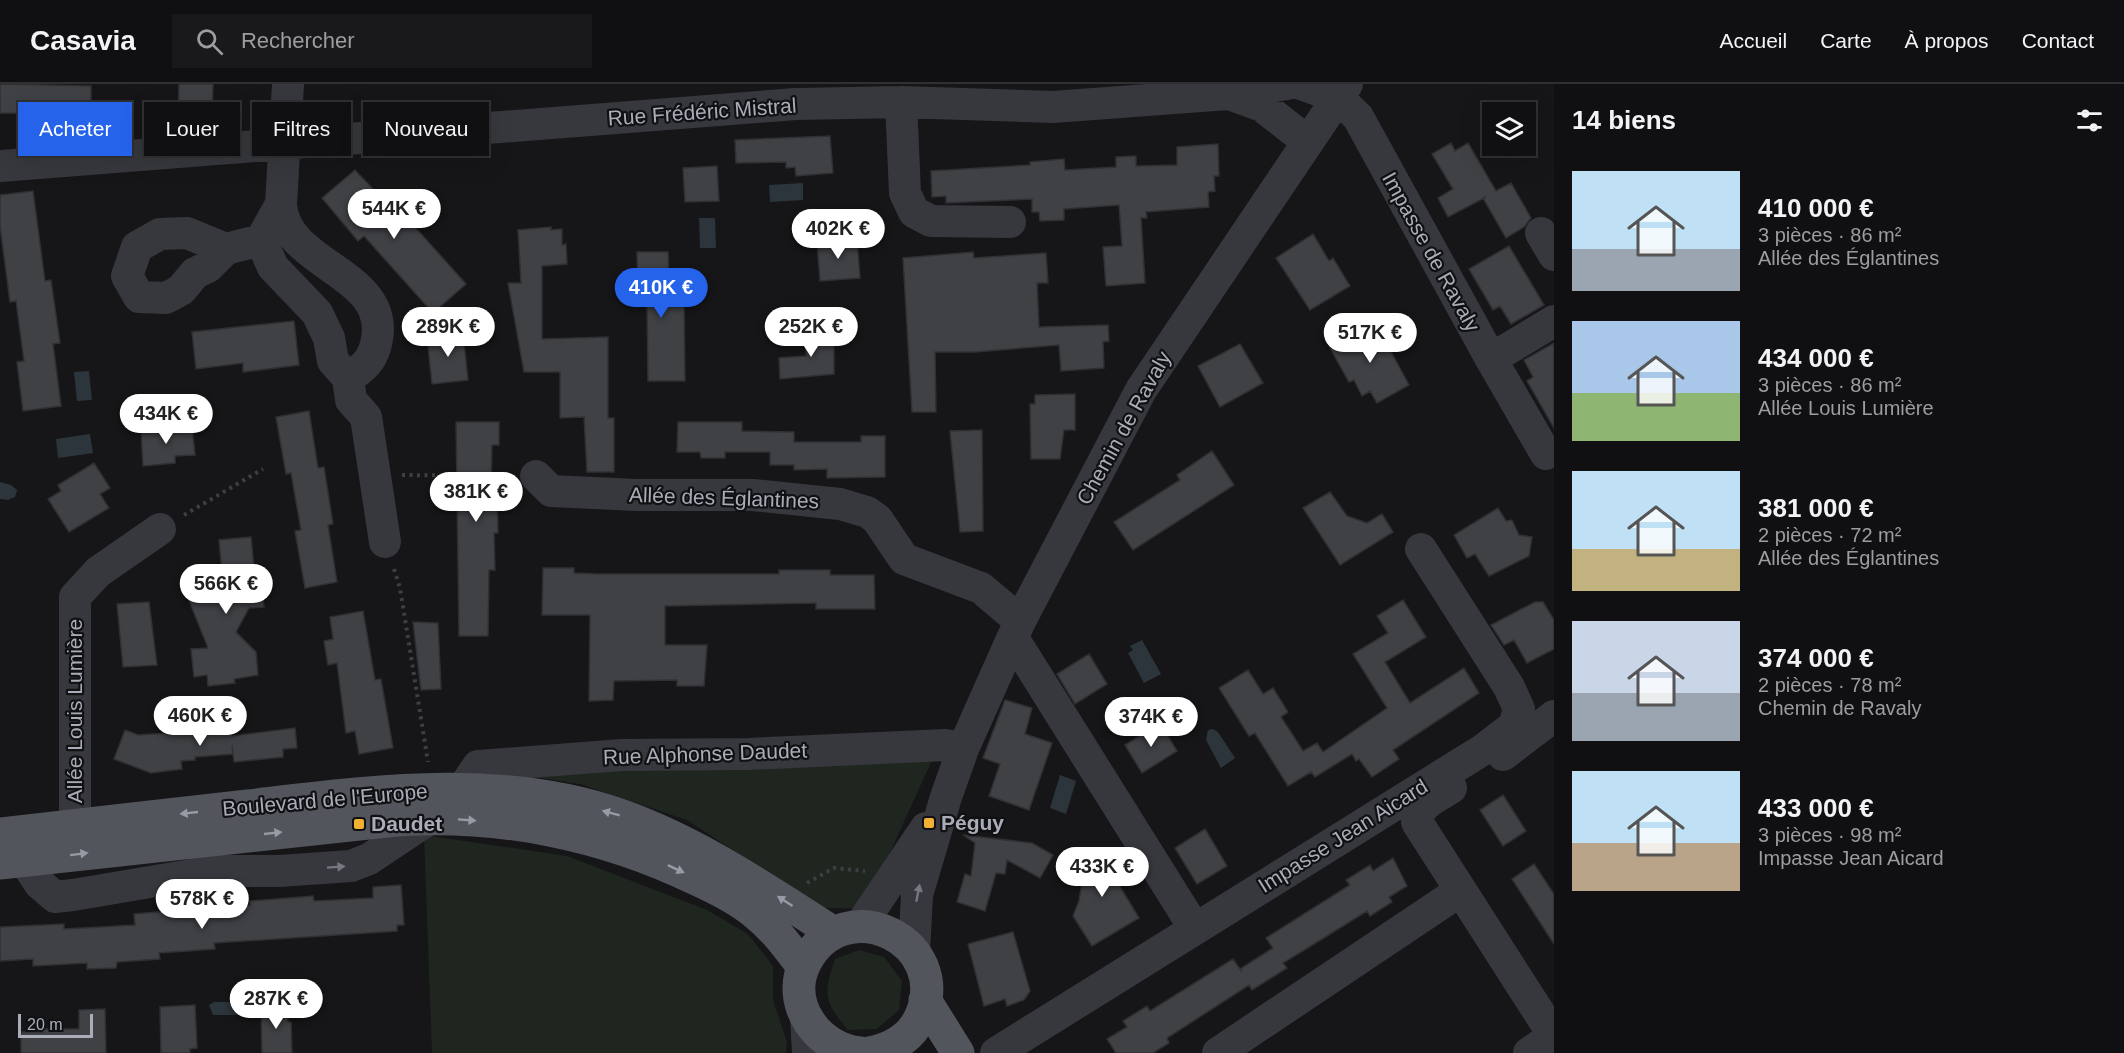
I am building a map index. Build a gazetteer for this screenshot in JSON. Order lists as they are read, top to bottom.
{
  "streets": {
    "main road": ["Boulevard de l'Europe"],
    "street": [
      "Rue Frédéric Mistral",
      "Impasse de Ravaly",
      "Chemin de Ravaly",
      "Allée des Églantines",
      "Allée Louis Lumière",
      "Rue Alphonse Daudet",
      "Impasse Jean Aicard"
    ]
  },
  "crossings": [
    ["Rue Frédéric Mistral", "Chemin de Ravaly"],
    ["Impasse de Ravaly", "Chemin de Ravaly"],
    ["Chemin de Ravaly", "Allée des Églantines"],
    ["Chemin de Ravaly", "Rue Alphonse Daudet"],
    ["Chemin de Ravaly", "Boulevard de l'Europe"],
    ["Allée des Églantines", "Impasse Jean Aicard"],
    ["Allée Louis Lumière", "Boulevard de l'Europe"],
    ["Rue Alphonse Daudet", "Boulevard de l'Europe"]
  ],
  "places": {
    "transit": ["Péguy", "Daudet"]
  },
  "scale_bar": "20 m",
  "page": {
    "header": "Casavia",
    "search": "Rechercher",
    "nav": [
      "Accueil",
      "Carte",
      "À propos",
      "Contact"
    ],
    "heading": "14 biens",
    "chip": [
      "Acheter",
      "Louer",
      "Filtres",
      "Nouveau"
    ],
    "list": [
      {
        "name": "410 000 €",
        "note": "3 pièces · 86 m² · Allée des Églantines"
      },
      {
        "name": "434 000 €",
        "note": "3 pièces · 86 m² · Allée Louis Lumière"
      },
      {
        "name": "381 000 €",
        "note": "2 pièces · 72 m² · Allée des Églantines"
      },
      {
        "name": "374 000 €",
        "note": "2 pièces · 78 m² · Chemin de Ravaly"
      },
      {
        "name": "433 000 €",
        "note": "3 pièces · 98 m² · Impasse Jean Aicard"
      }
    ],
    "price": [
      "544K €",
      "402K €",
      "410K €",
      "289K €",
      "252K €",
      "517K €",
      "434K €",
      "381K €",
      "566K €",
      "460K €",
      "374K €",
      "433K €",
      "578K €",
      "287K €"
    ],
    "scale": "20 m"
  }
}
